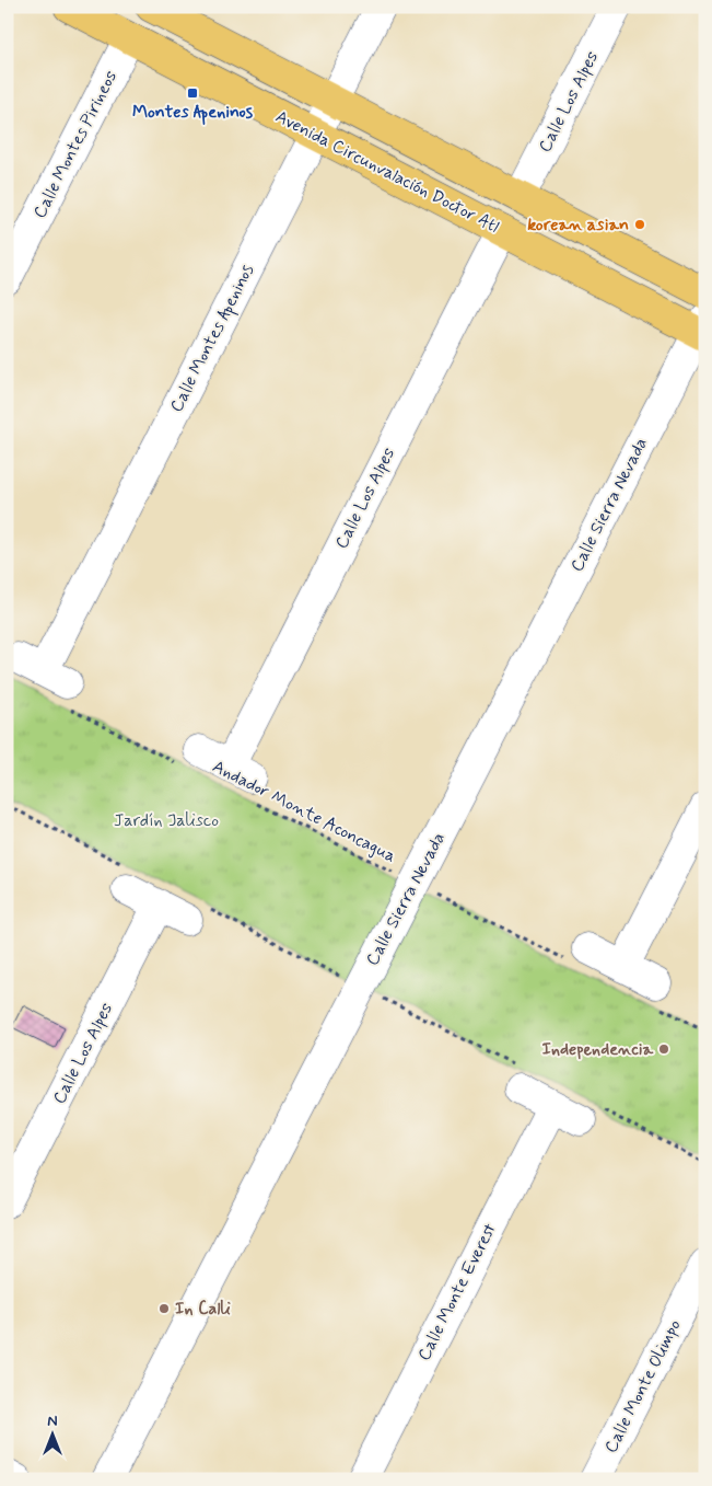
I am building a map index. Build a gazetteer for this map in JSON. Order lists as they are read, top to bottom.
{
  "streets": {
    "main road": ["Avenida Circunvalación Doctor Atl"],
    "street": [
      "Calle Los Alpes",
      "Calle Montes Pirineos",
      "Calle Montes Apeninos",
      "Calle Sierra Nevada",
      "Calle Monte Everest",
      "Calle Monte Olimpo"
    ],
    "path": ["Andador Monte Aconcagua"]
  },
  "crossings": [
    ["Calle Los Alpes", "Avenida Circunvalación Doctor Atl"],
    ["Calle Los Alpes", "Andador Monte Aconcagua"],
    ["Calle Montes Pirineos", "Avenida Circunvalación Doctor Atl"],
    ["Avenida Circunvalación Doctor Atl", "Calle Montes Apeninos"],
    ["Avenida Circunvalación Doctor Atl", "Calle Sierra Nevada"],
    ["Calle Sierra Nevada", "Andador Monte Aconcagua"]
  ],
  "parks": ["Jardín Jalisco"],
  "places": {
    "transit": ["Montes Apeninos"],
    "other": ["korean asian", "Independencia", "In Calli"]
  },
  "north": "top"
}
